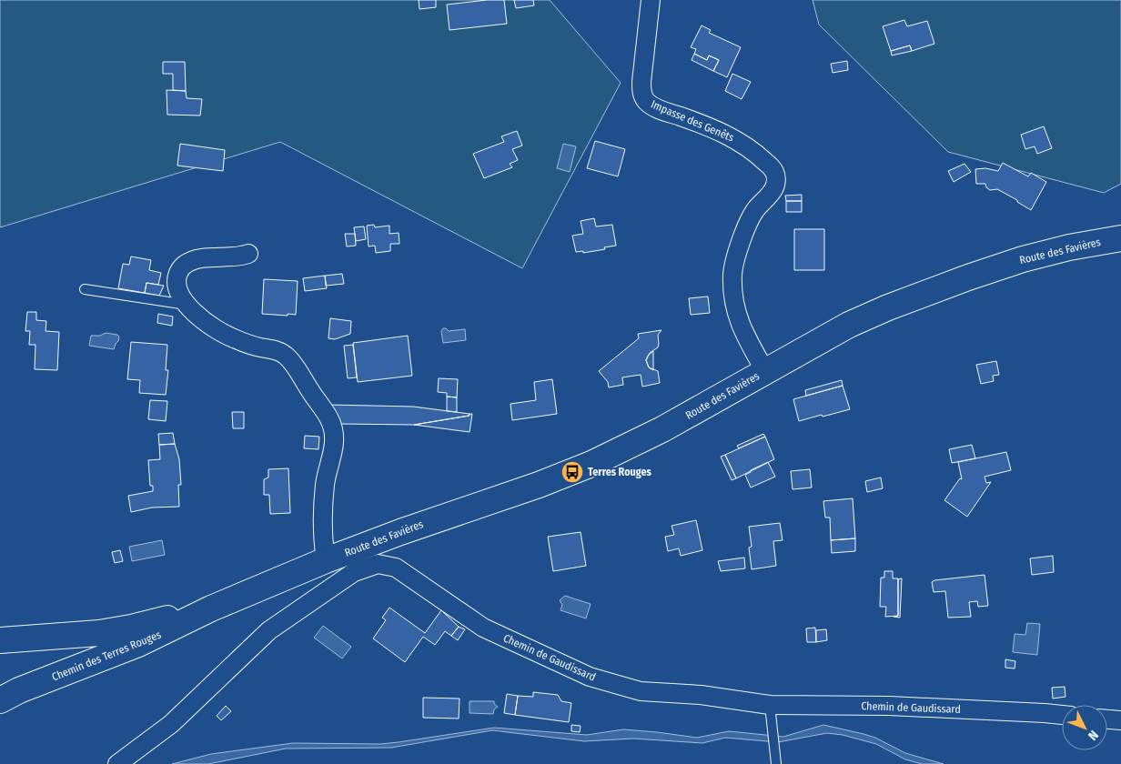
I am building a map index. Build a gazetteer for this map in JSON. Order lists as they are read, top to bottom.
{
  "streets": {
    "main road": ["Route des Favières", "Chemin des Terres Rouges"],
    "street": ["Impasse des Genêts", "Chemin de Gaudissard"]
  },
  "crossings": [
    ["Impasse des Genêts", "Route des Favières"],
    ["Route des Favières", "Chemin des Terres Rouges"]
  ],
  "places": {
    "bus stop": ["Terres Rouges"]
  },
  "north": "bottom right"
}
